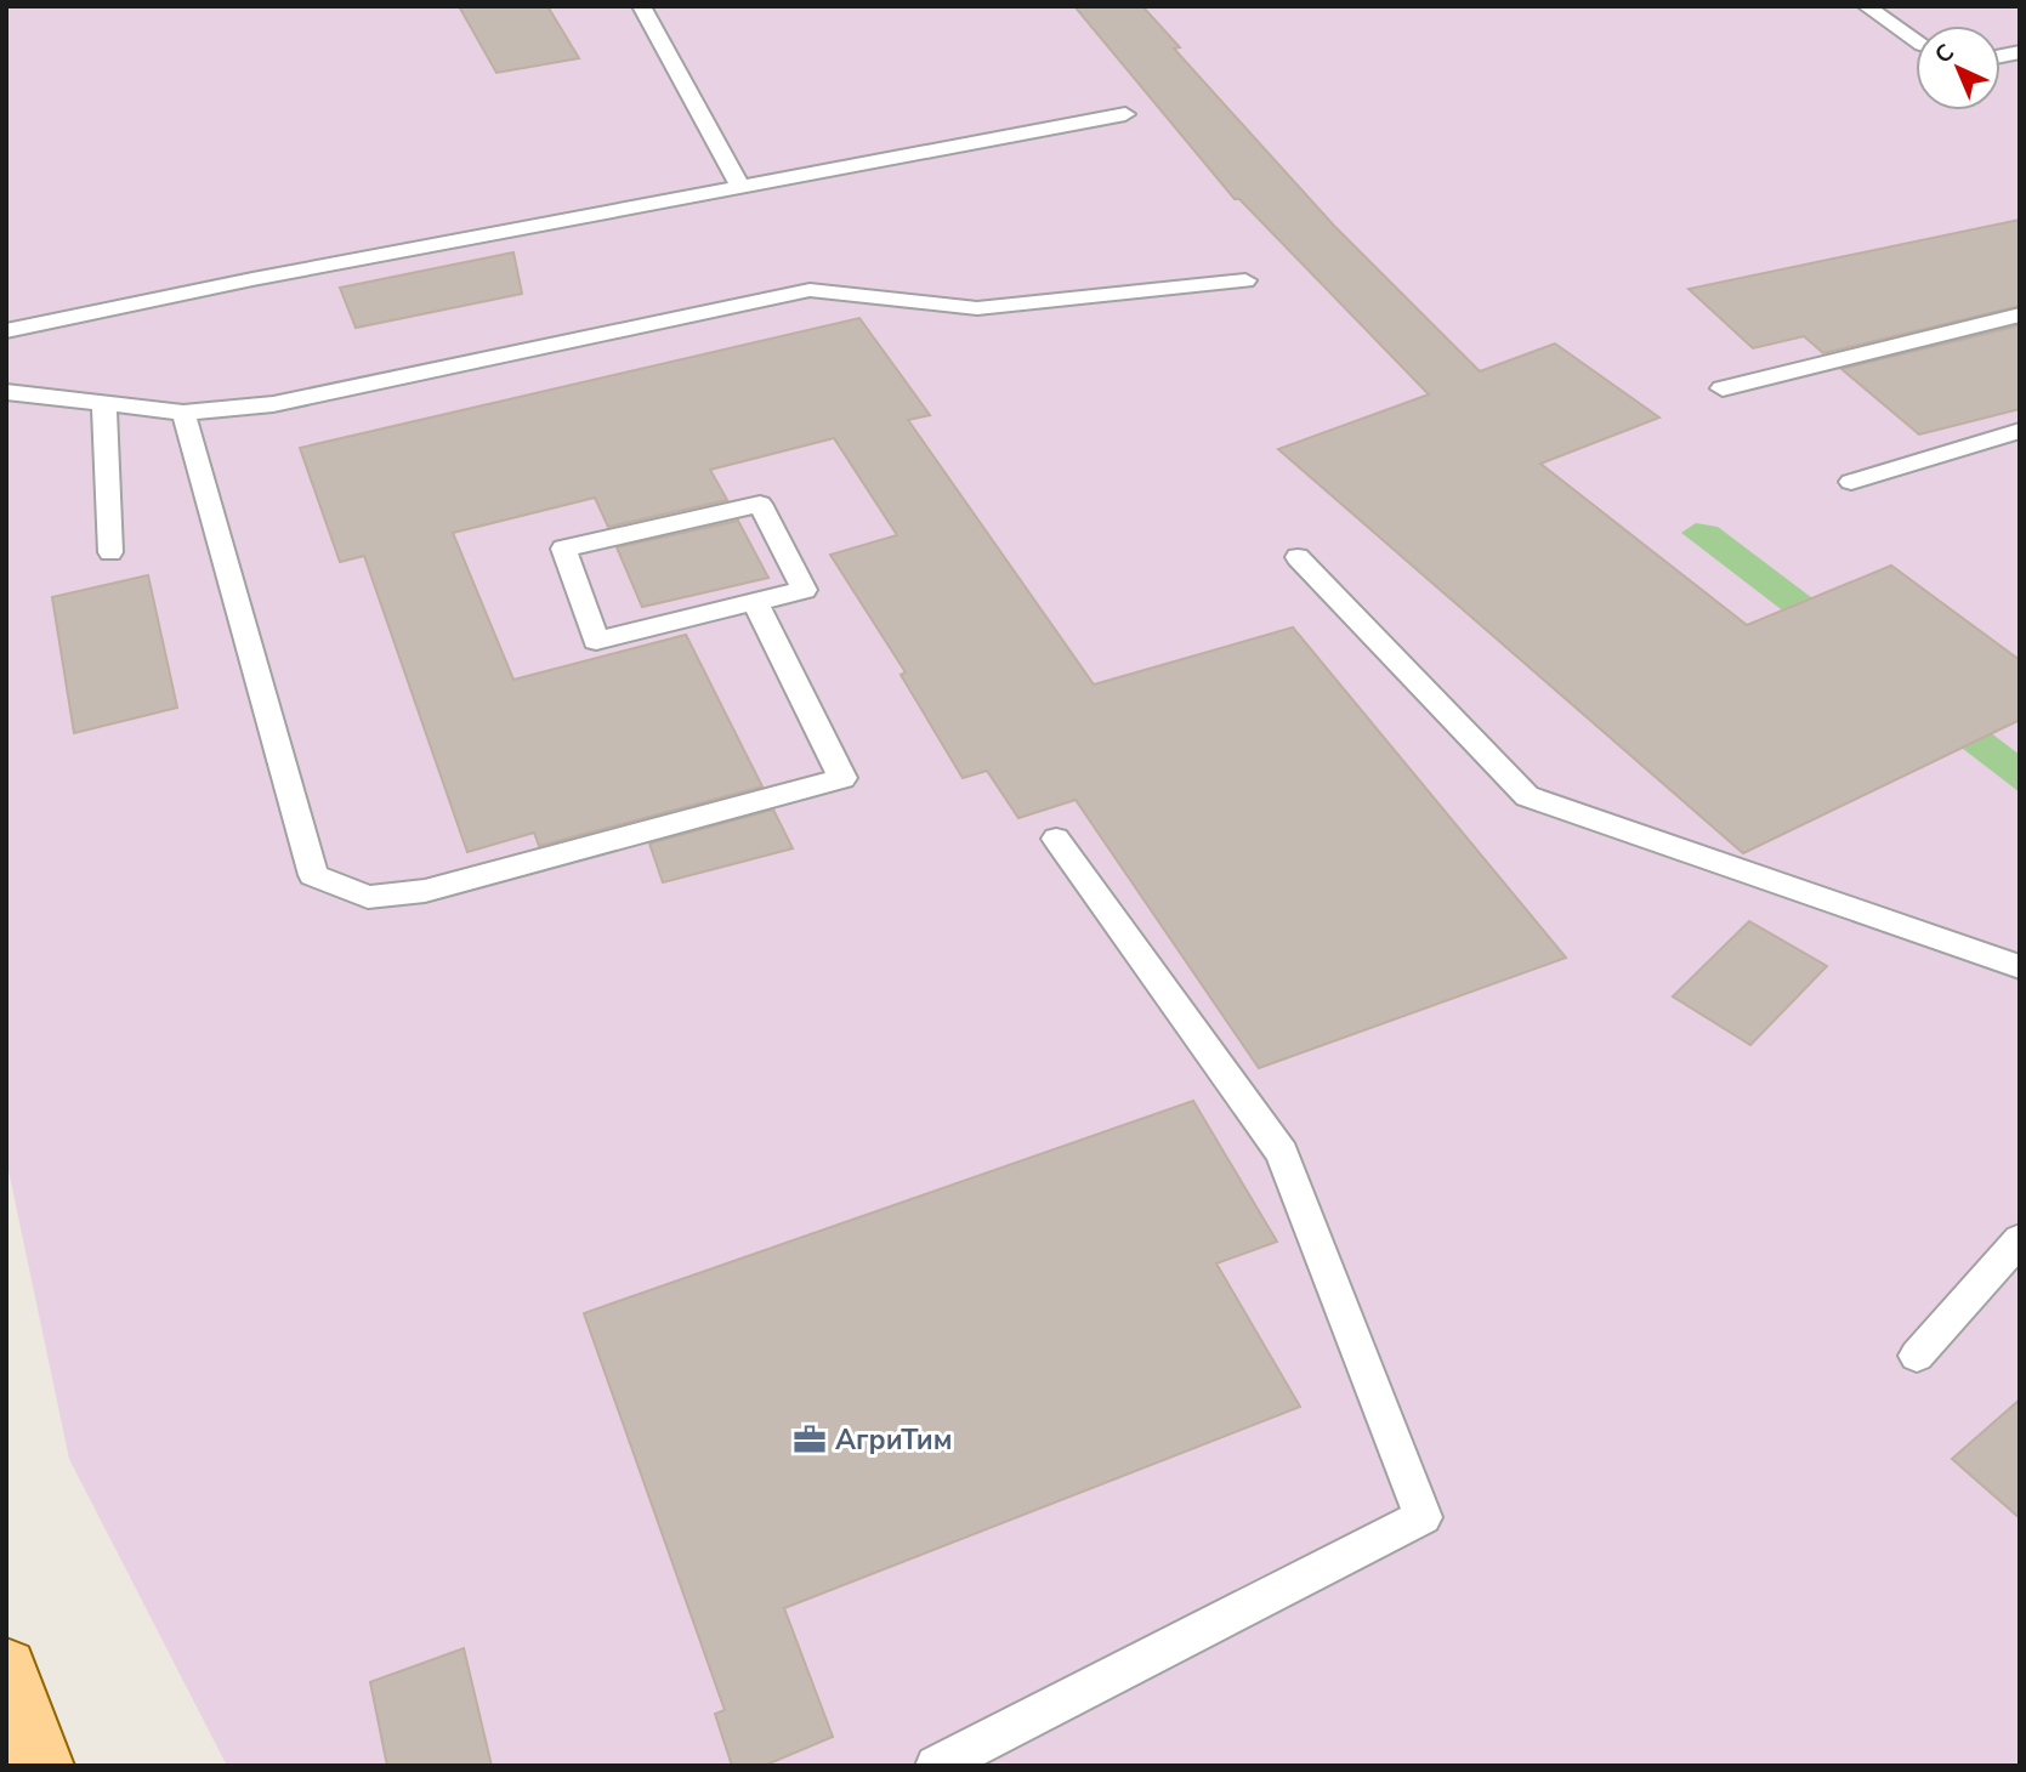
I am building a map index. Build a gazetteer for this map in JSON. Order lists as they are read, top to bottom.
{
  "places": {
    "office": ["АгриТим"]
  },
  "north": "top left"
}
